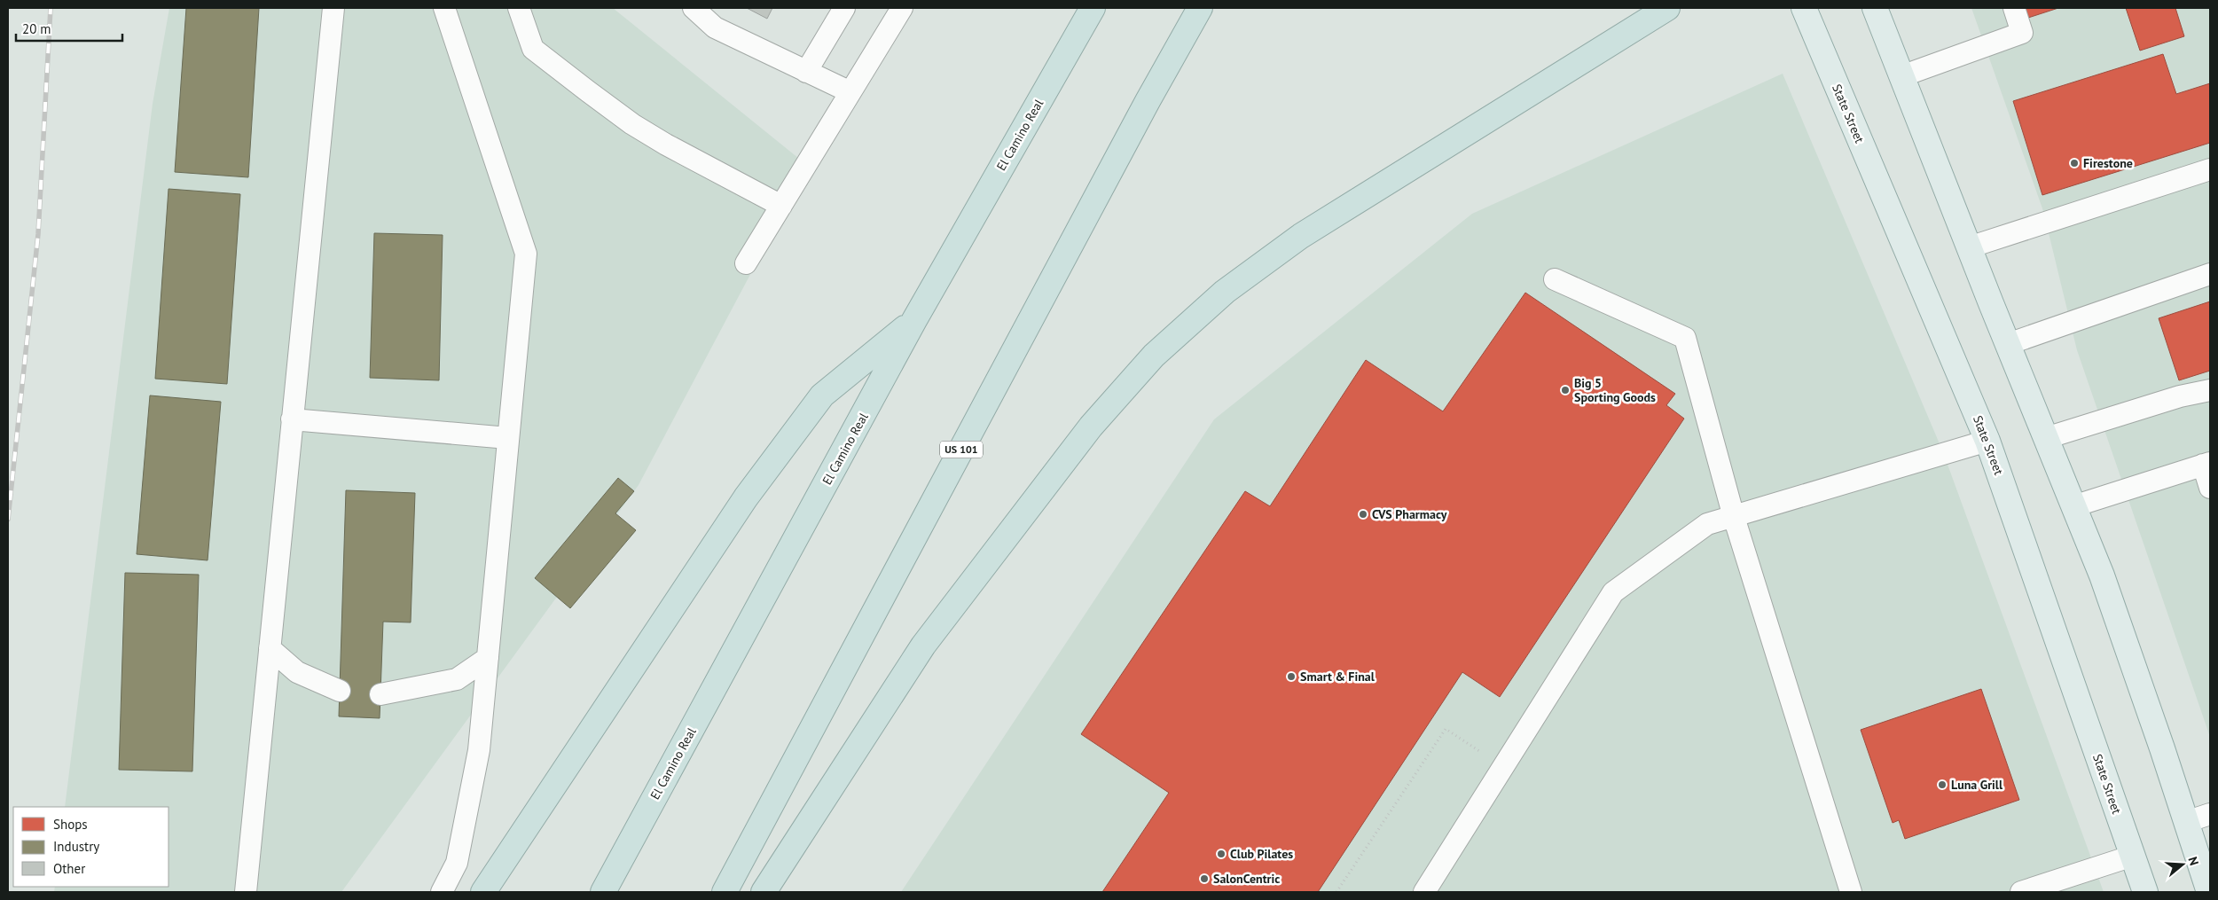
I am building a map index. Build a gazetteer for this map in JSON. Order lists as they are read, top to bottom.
{
  "streets": {
    "highway": ["El Camino Real", "US 101"],
    "main road": ["State Street"]
  },
  "places": [
    "Firestone",
    "Big 5 Sporting Goods",
    "CVS Pharmacy",
    "Smart & Final",
    "Luna Grill",
    "Club Pilates",
    "SalonCentric"
  ],
  "legend": ["Shops", "Industry", "Other"],
  "scale_bar": "20 m",
  "north": "right"
}
